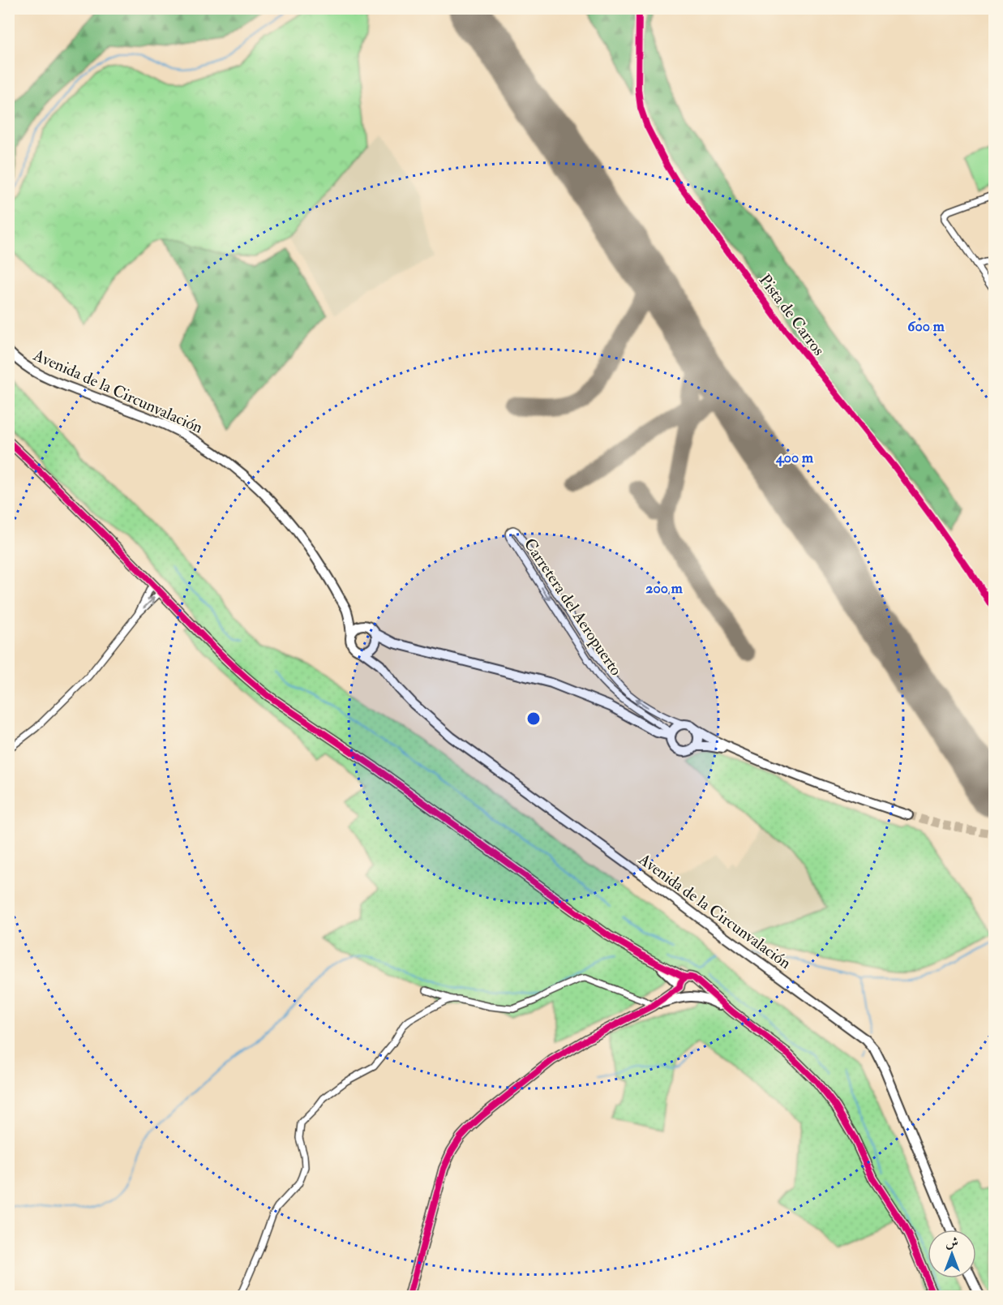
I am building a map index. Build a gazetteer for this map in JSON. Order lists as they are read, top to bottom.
{
  "streets": {
    "main road": ["Avenida de la Circunvalación"],
    "street": ["Pista de Carros", "Carretera del Aeropuerto"]
  },
  "north": "top",
  "rings": ["600 m", "400 m", "200 m"]
}
